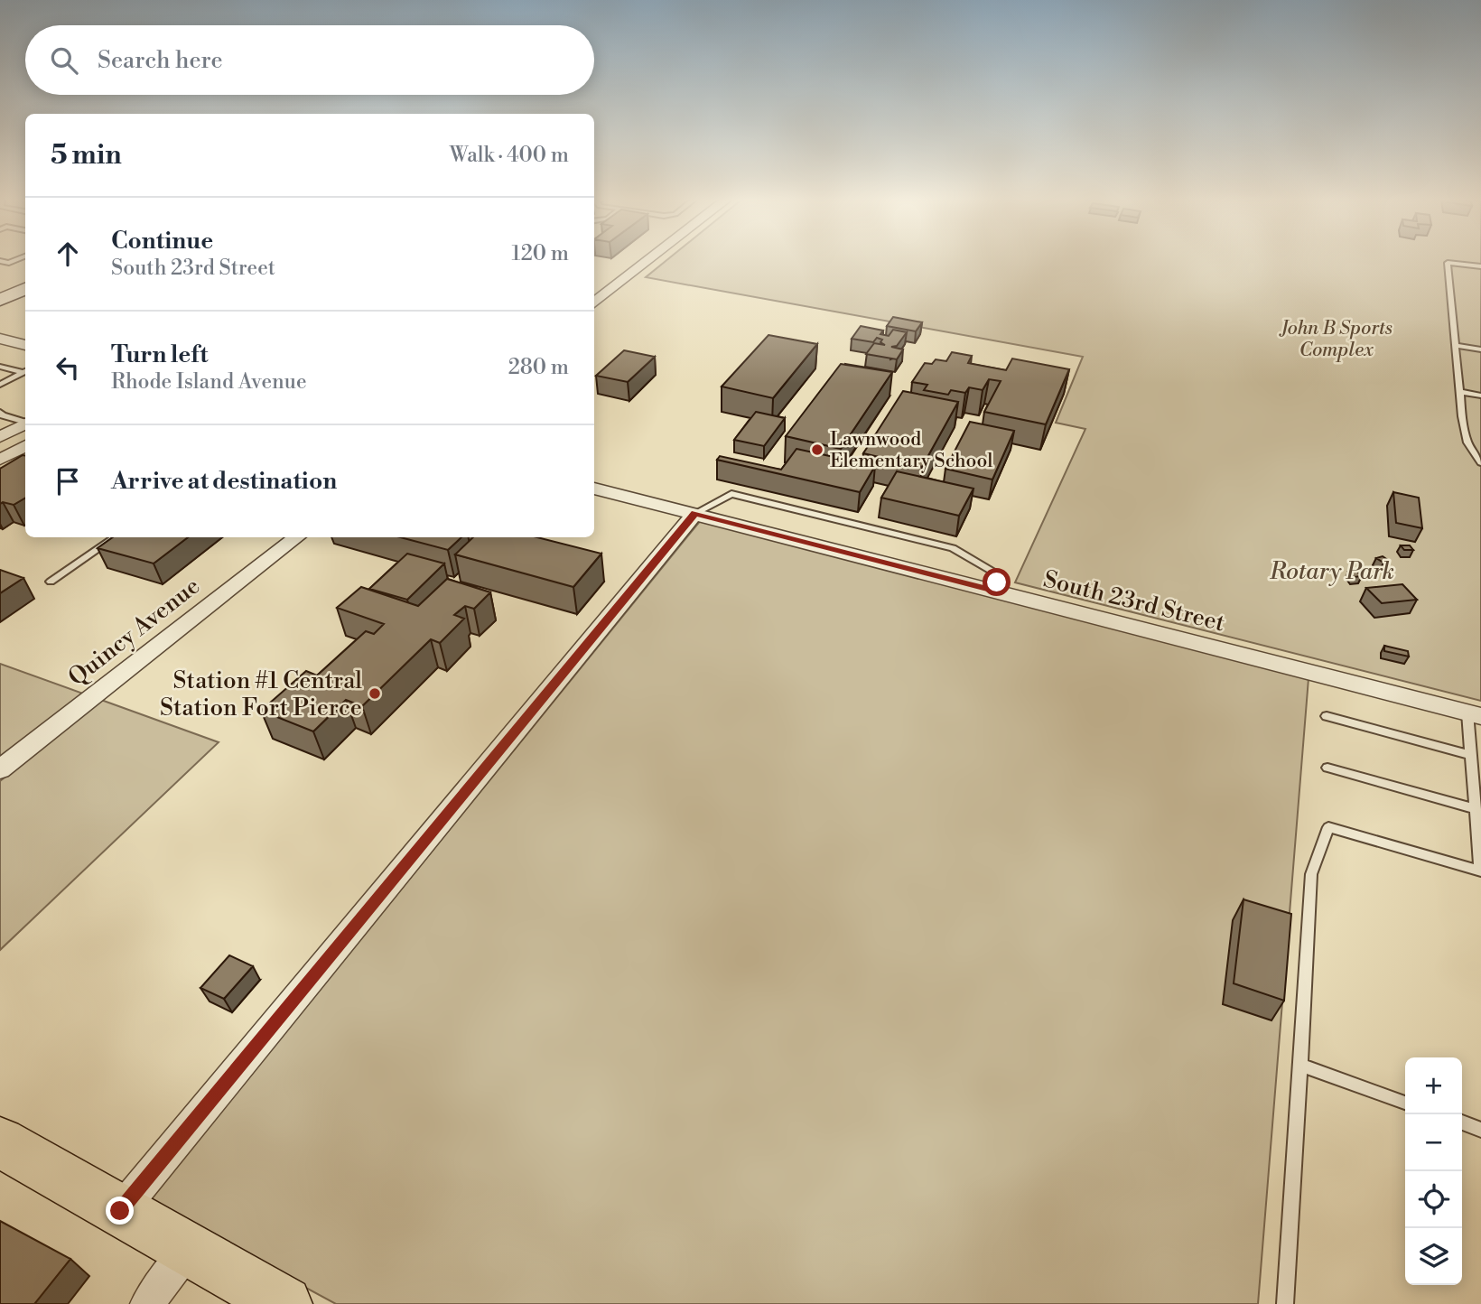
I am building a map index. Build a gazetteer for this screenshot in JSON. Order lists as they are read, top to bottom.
{
  "streets": {
    "street": ["South 23rd Street", "Quincy Avenue"]
  },
  "parks": ["John B Sports Complex", "Rotary Park"],
  "places": ["Lawnwood Elementary School", "Station #1 Central Station Fort Pierce"],
  "page": {
    "search": "Search here",
    "heading": ["5 min", "Walk · 400 m"],
    "list": [
      ["Continue", "South 23rd Street", "120 m"],
      ["Turn left", "Rhode Island Avenue", "280 m"],
      "Arrive at destination"
    ],
    "map_buttons": ["+", "−"]
  }
}
